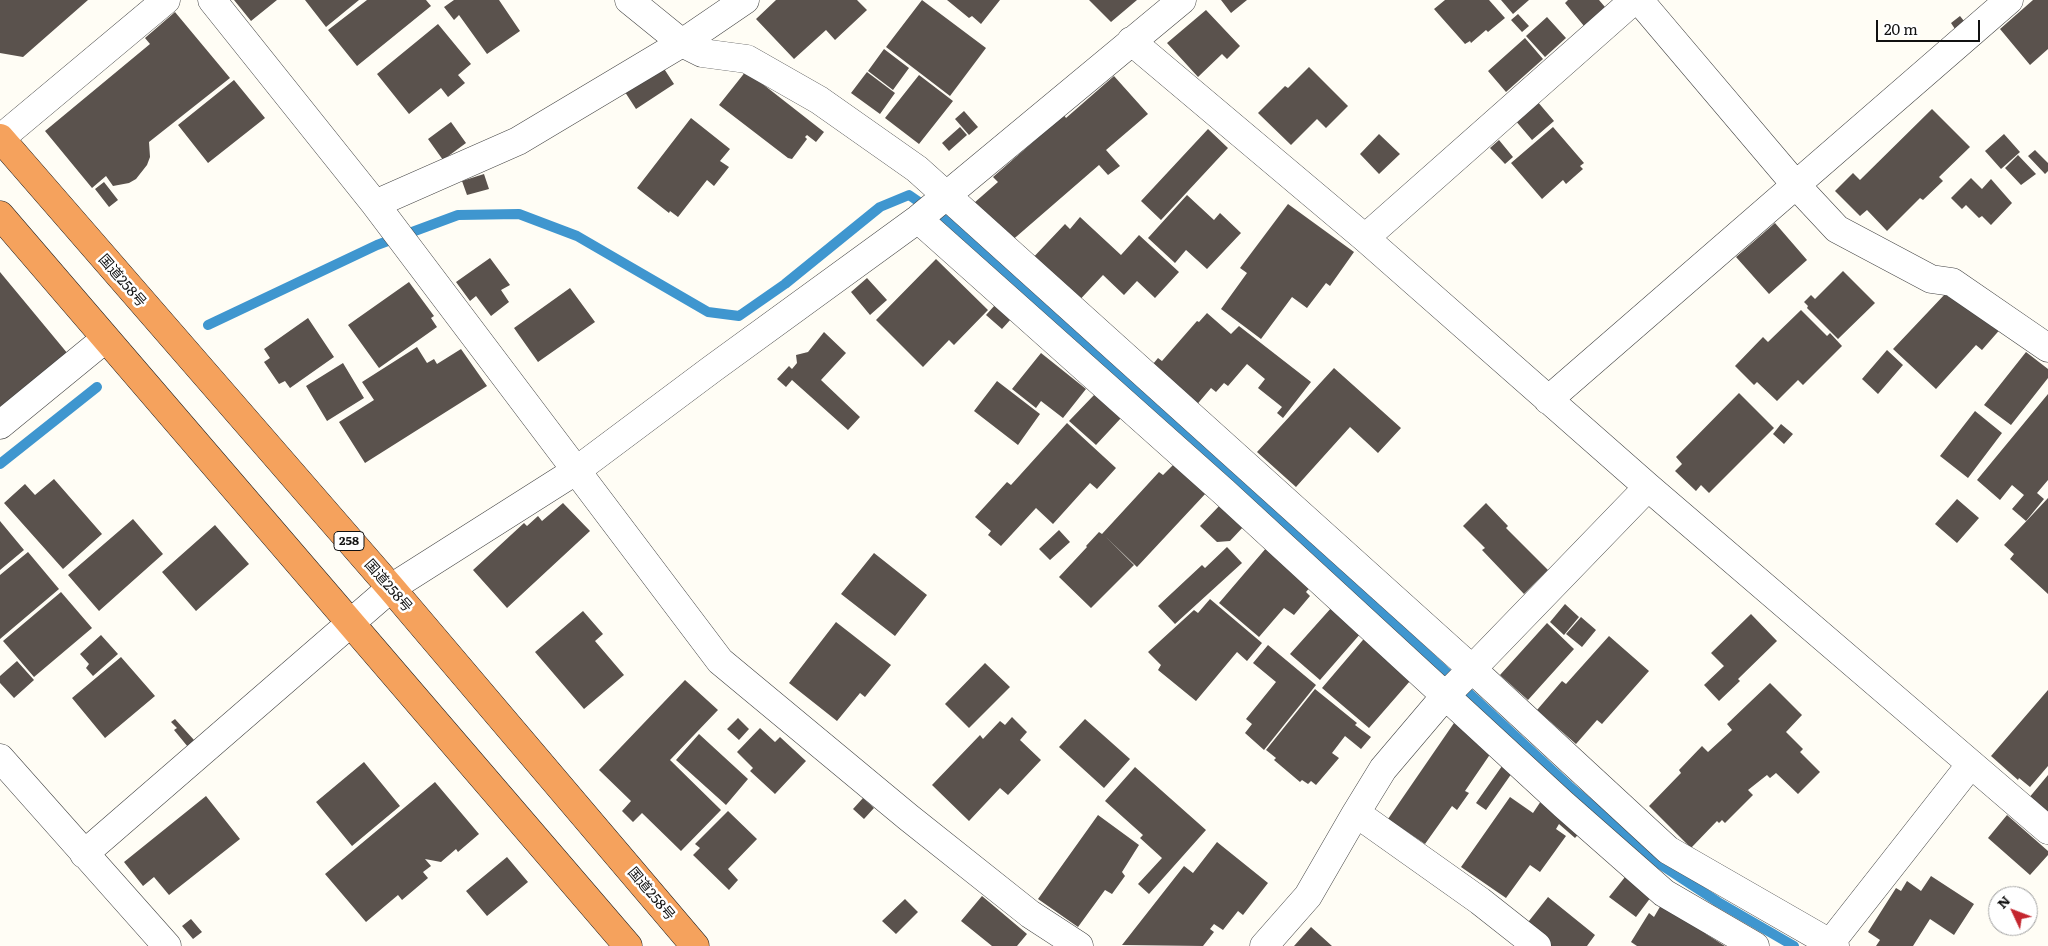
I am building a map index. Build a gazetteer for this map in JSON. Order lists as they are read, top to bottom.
{
  "streets": {
    "highway": ["国道258号", "258"]
  },
  "scale_bar": "20 m",
  "north": "top left"
}
